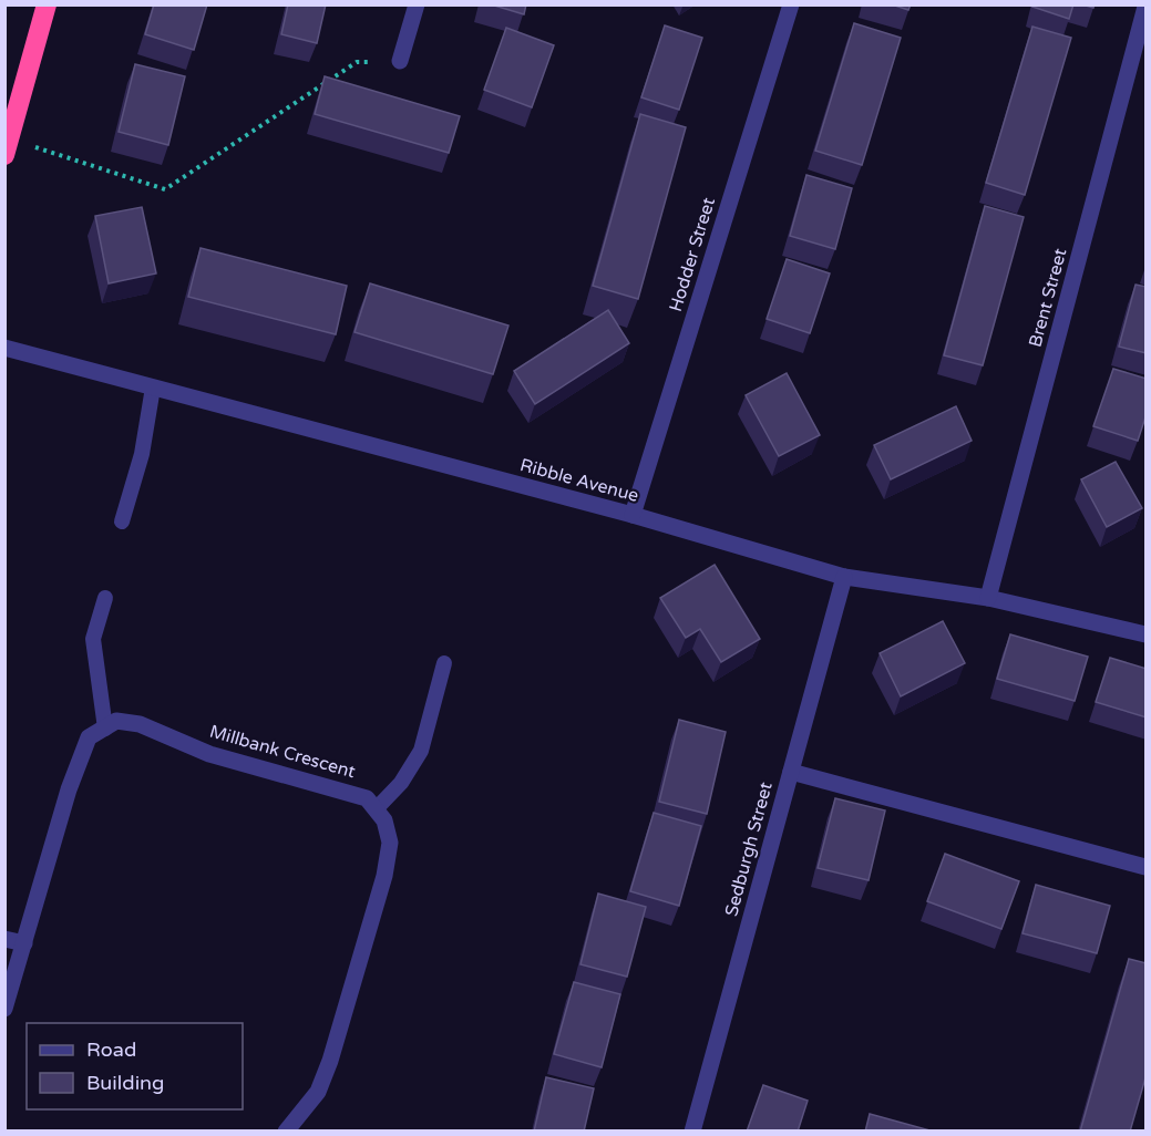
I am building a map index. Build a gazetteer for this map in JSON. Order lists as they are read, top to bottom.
{
  "streets": {
    "street": [
      "Hodder Street",
      "Brent Street",
      "Ribble Avenue",
      "Millbank Crescent",
      "Sedburgh Street"
    ]
  },
  "crossings": [
    ["Hodder Street", "Ribble Avenue"],
    ["Brent Street", "Ribble Avenue"],
    ["Ribble Avenue", "Sedburgh Street"]
  ],
  "legend": ["Road", "Building"]
}
